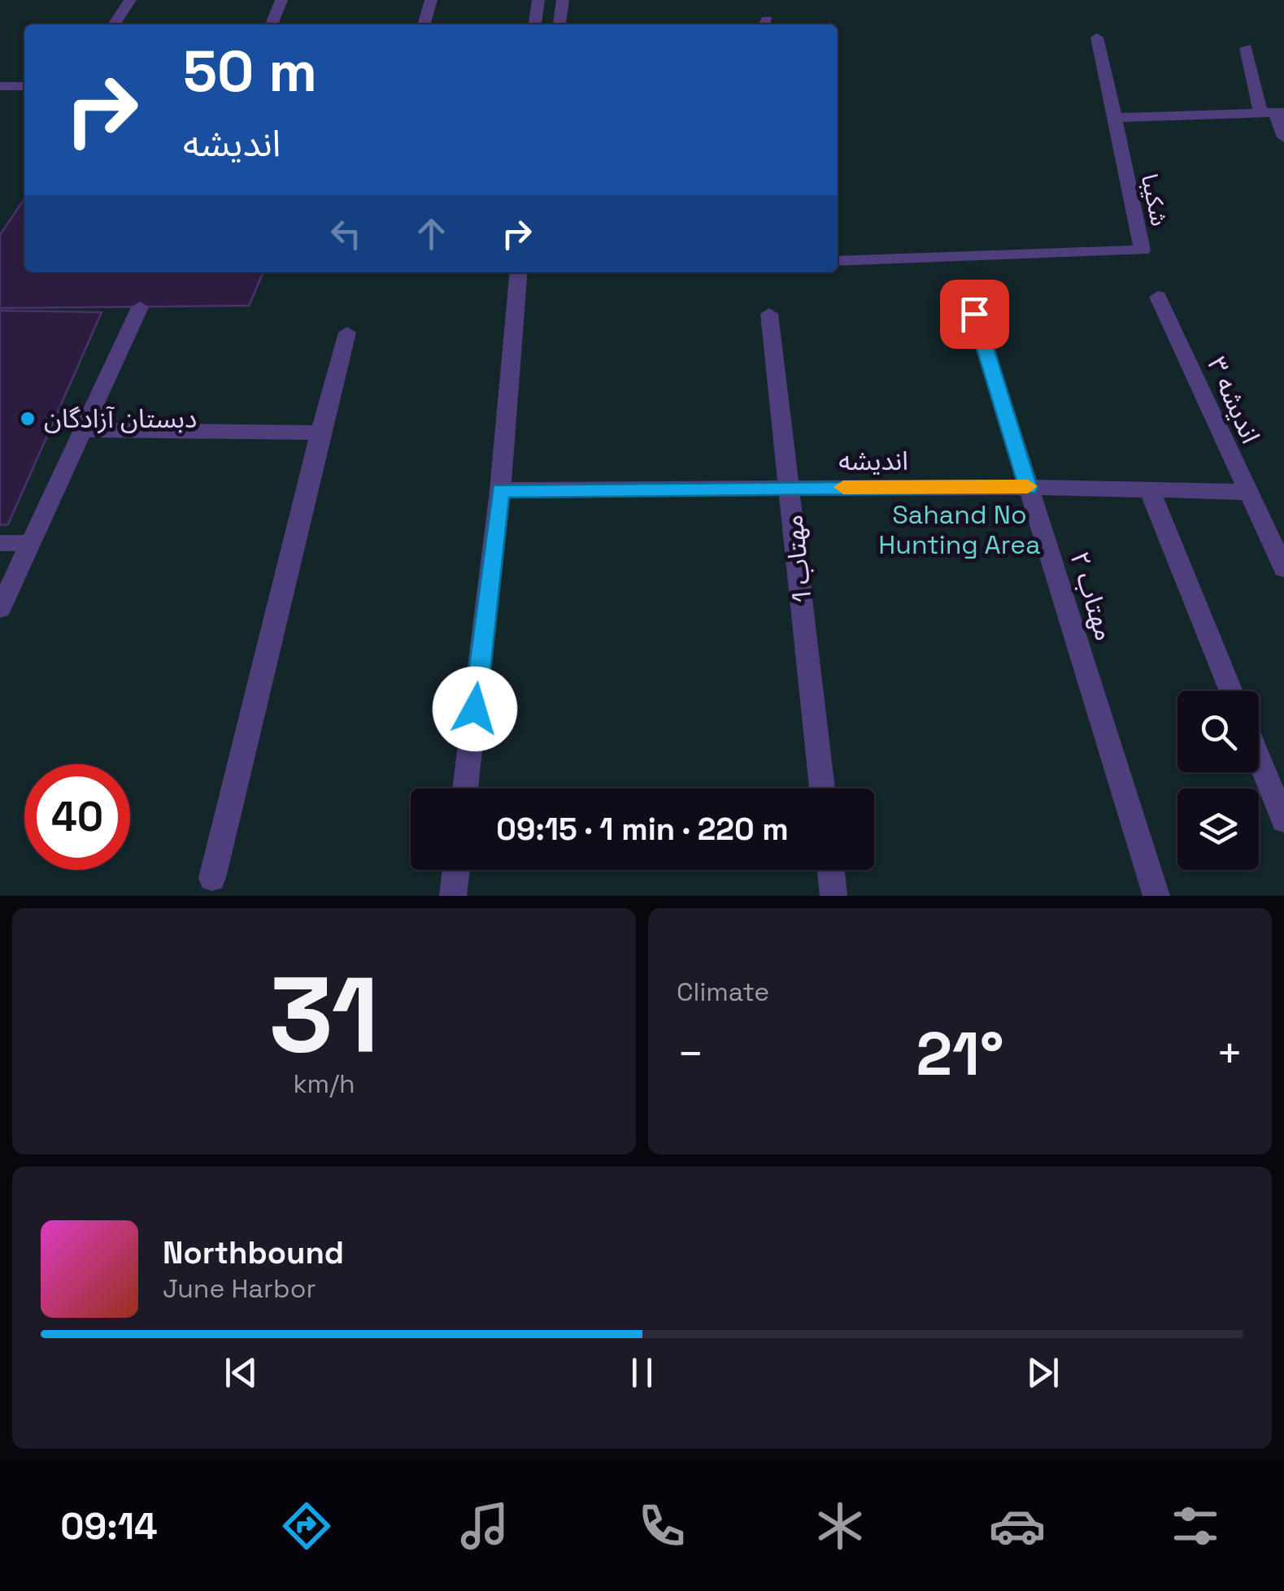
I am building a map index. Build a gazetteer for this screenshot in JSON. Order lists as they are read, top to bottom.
{
  "streets": {
    "street": [
      "شکیبا",
      "اندیشه ۳",
      "اندیشه",
      "مهتاب 1",
      "مهتاب ۲"
    ]
  },
  "crossings": [
    ["اندیشه ۳", "اندیشه"],
    ["اندیشه", "مهتاب 1"],
    ["اندیشه", "مهتاب ۲"]
  ],
  "parks": ["Sahand No Hunting Area"],
  "places": ["دبستان آزادگان"],
  "page": {
    "turn": ["50 m", "اندیشه"],
    "limit": "40",
    "trip": "09:15 · 1 min · 220 m",
    "tile": [
      ["31", "km/h"],
      "Climate"
    ],
    "heat": ["−", "21°", "+"],
    "song": ["Northbound", "June Harbor"],
    "tabs": "09:14"
  }
}
